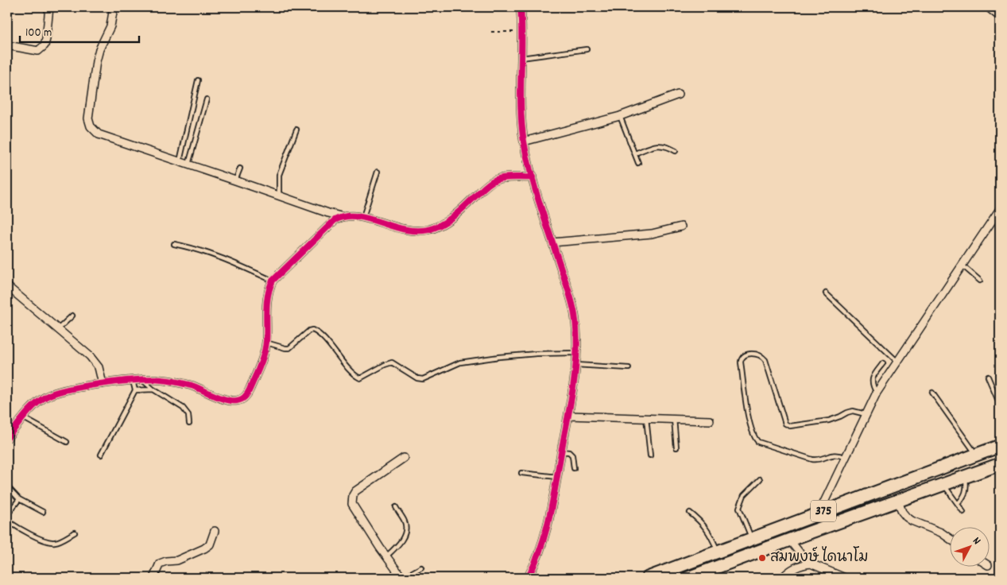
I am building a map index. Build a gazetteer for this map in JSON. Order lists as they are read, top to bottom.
{
  "streets": {
    "main road": ["375"]
  },
  "places": ["สมพงษ์ ไดนาโม"],
  "scale_bar": "100 m",
  "north": "top right"
}
